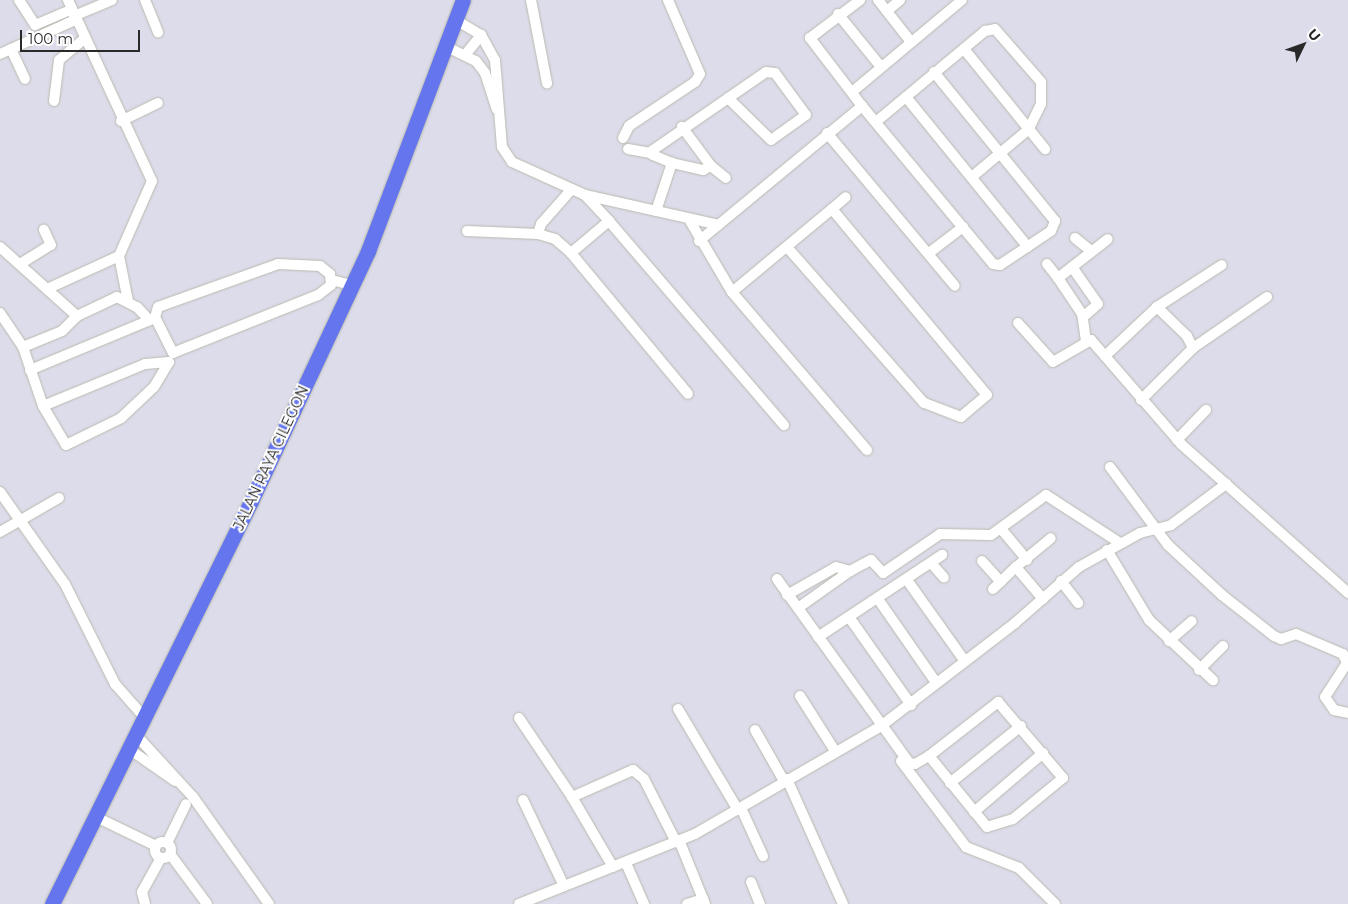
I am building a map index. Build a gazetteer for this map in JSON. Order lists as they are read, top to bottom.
{
  "streets": {
    "highway": ["JALAN RAYA CILEGON"]
  },
  "scale_bar": "100 m",
  "north": "top right"
}
